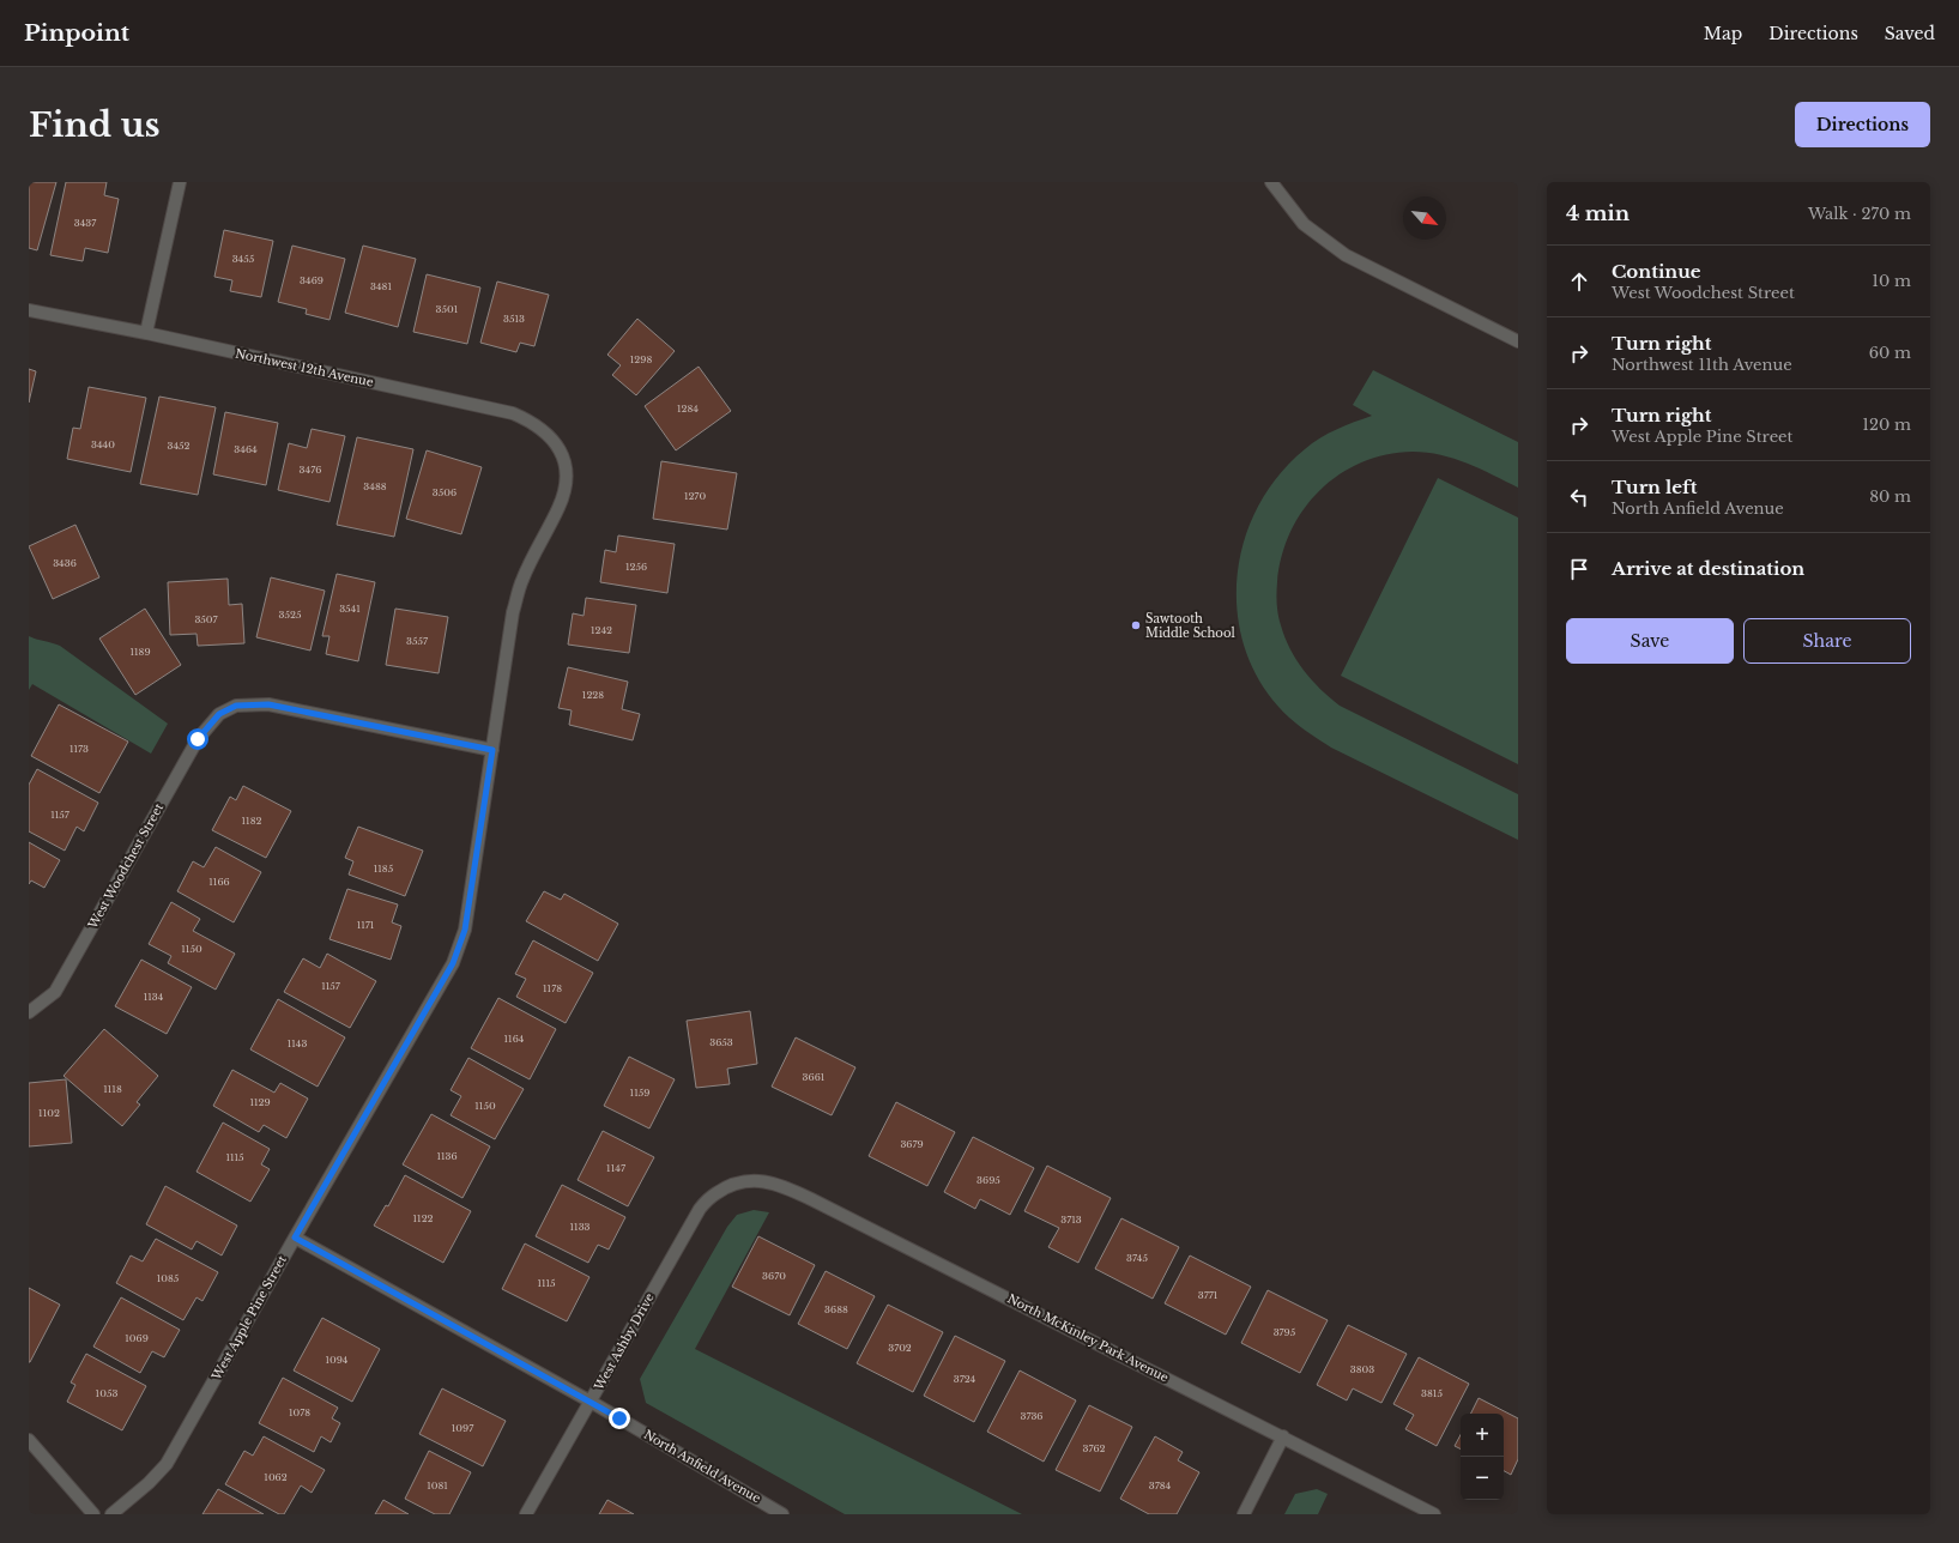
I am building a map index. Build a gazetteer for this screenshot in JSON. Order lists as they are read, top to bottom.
{
  "streets": {
    "street": [
      "Northwest 12th Avenue",
      "West Woodchest Street",
      "West Apple Pine Street",
      "North McKinley Park Avenue",
      "West Ashby Drive",
      "North Anfield Avenue"
    ]
  },
  "crossings": [
    ["Northwest 12th Avenue", "West Apple Pine Street"],
    ["West Woodchest Street", "West Apple Pine Street"],
    ["West Apple Pine Street", "North Anfield Avenue"],
    ["North McKinley Park Avenue", "West Ashby Drive"],
    ["West Ashby Drive", "North Anfield Avenue"]
  ],
  "places": ["Sawtooth Middle School"],
  "house_numbers": [
    "3437",
    "3455",
    "3469",
    "3481",
    "3501",
    "3513",
    "1298",
    "1284",
    "3440",
    "3452",
    "3464",
    "3476",
    "3488",
    "3506",
    "1270",
    "3436",
    "1256",
    "3541",
    "3525",
    "3507",
    "1242",
    "3557",
    "1189",
    "1228",
    "1173",
    "1157",
    "1182",
    "1185",
    "1166",
    "1171",
    "1150",
    "1157",
    "1178",
    "1134",
    "1164",
    "3653",
    "1143",
    "3661",
    "1118",
    "1159",
    "1129",
    "1150",
    "1102",
    "3679",
    "1136",
    "1115",
    "1147",
    "3695",
    "1122",
    "3713",
    "1133",
    "3745",
    "3670",
    "1085",
    "1115",
    "3771",
    "3688",
    "3795",
    "1069",
    "3702",
    "1094",
    "3803",
    "3724",
    "1053",
    "3815",
    "1078",
    "3736",
    "1097",
    "3762",
    "1062",
    "1081",
    "3784"
  ],
  "north": "bottom right",
  "page": {
    "header": "Pinpoint",
    "nav": ["Map", "Directions", "Saved"],
    "buttons": [
      "Directions",
      ["Save", "Share"]
    ],
    "title": "Find us",
    "heading": ["4 min", "Walk · 270 m"],
    "list": [
      ["Continue", "West Woodchest Street", "10 m"],
      ["Turn right", "Northwest 11th Avenue", "60 m"],
      ["Turn right", "West Apple Pine Street", "120 m"],
      ["Turn left", "North Anfield Avenue", "80 m"],
      "Arrive at destination"
    ],
    "map_buttons": ["+", "−"]
  }
}
